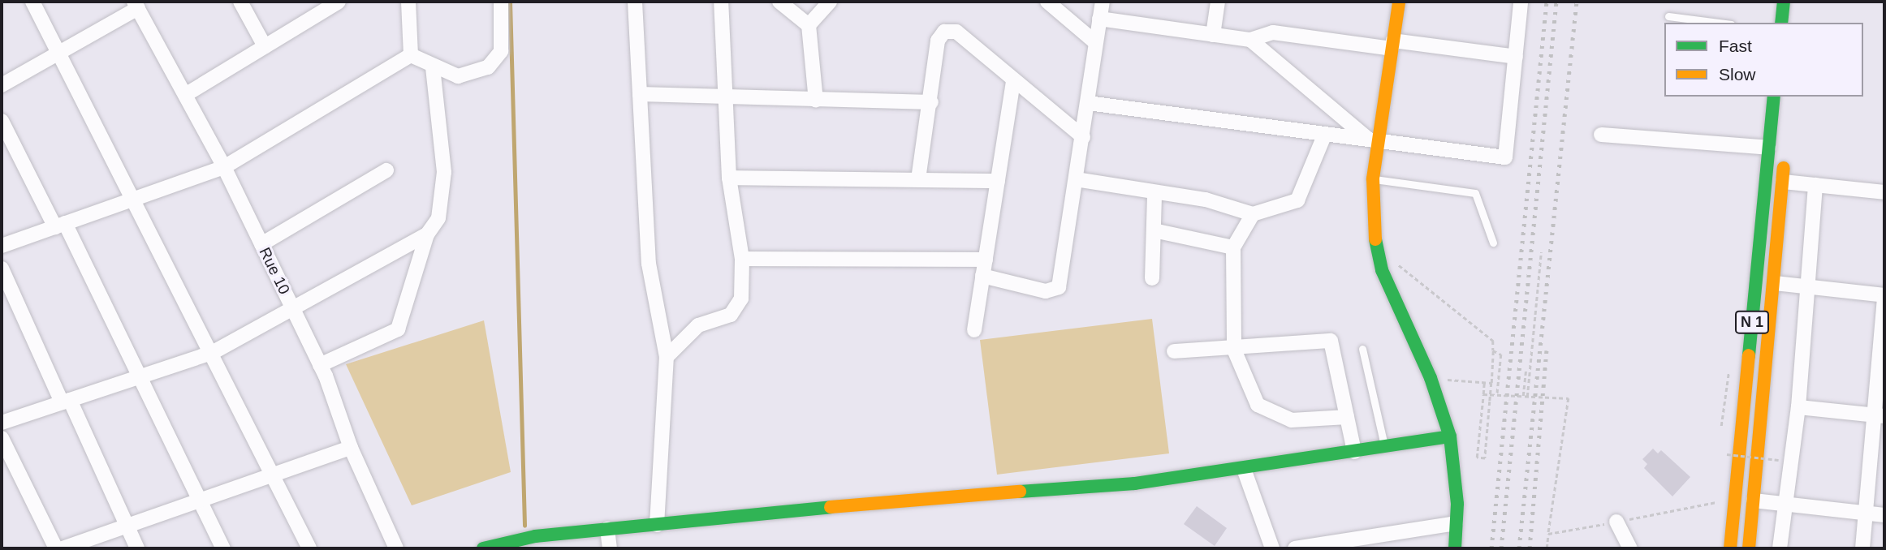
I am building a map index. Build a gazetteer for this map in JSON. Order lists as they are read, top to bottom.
{
  "streets": {
    "main road": ["N 1"],
    "street": ["Rue 10"]
  },
  "legend": ["Fast", "Slow"]
}
